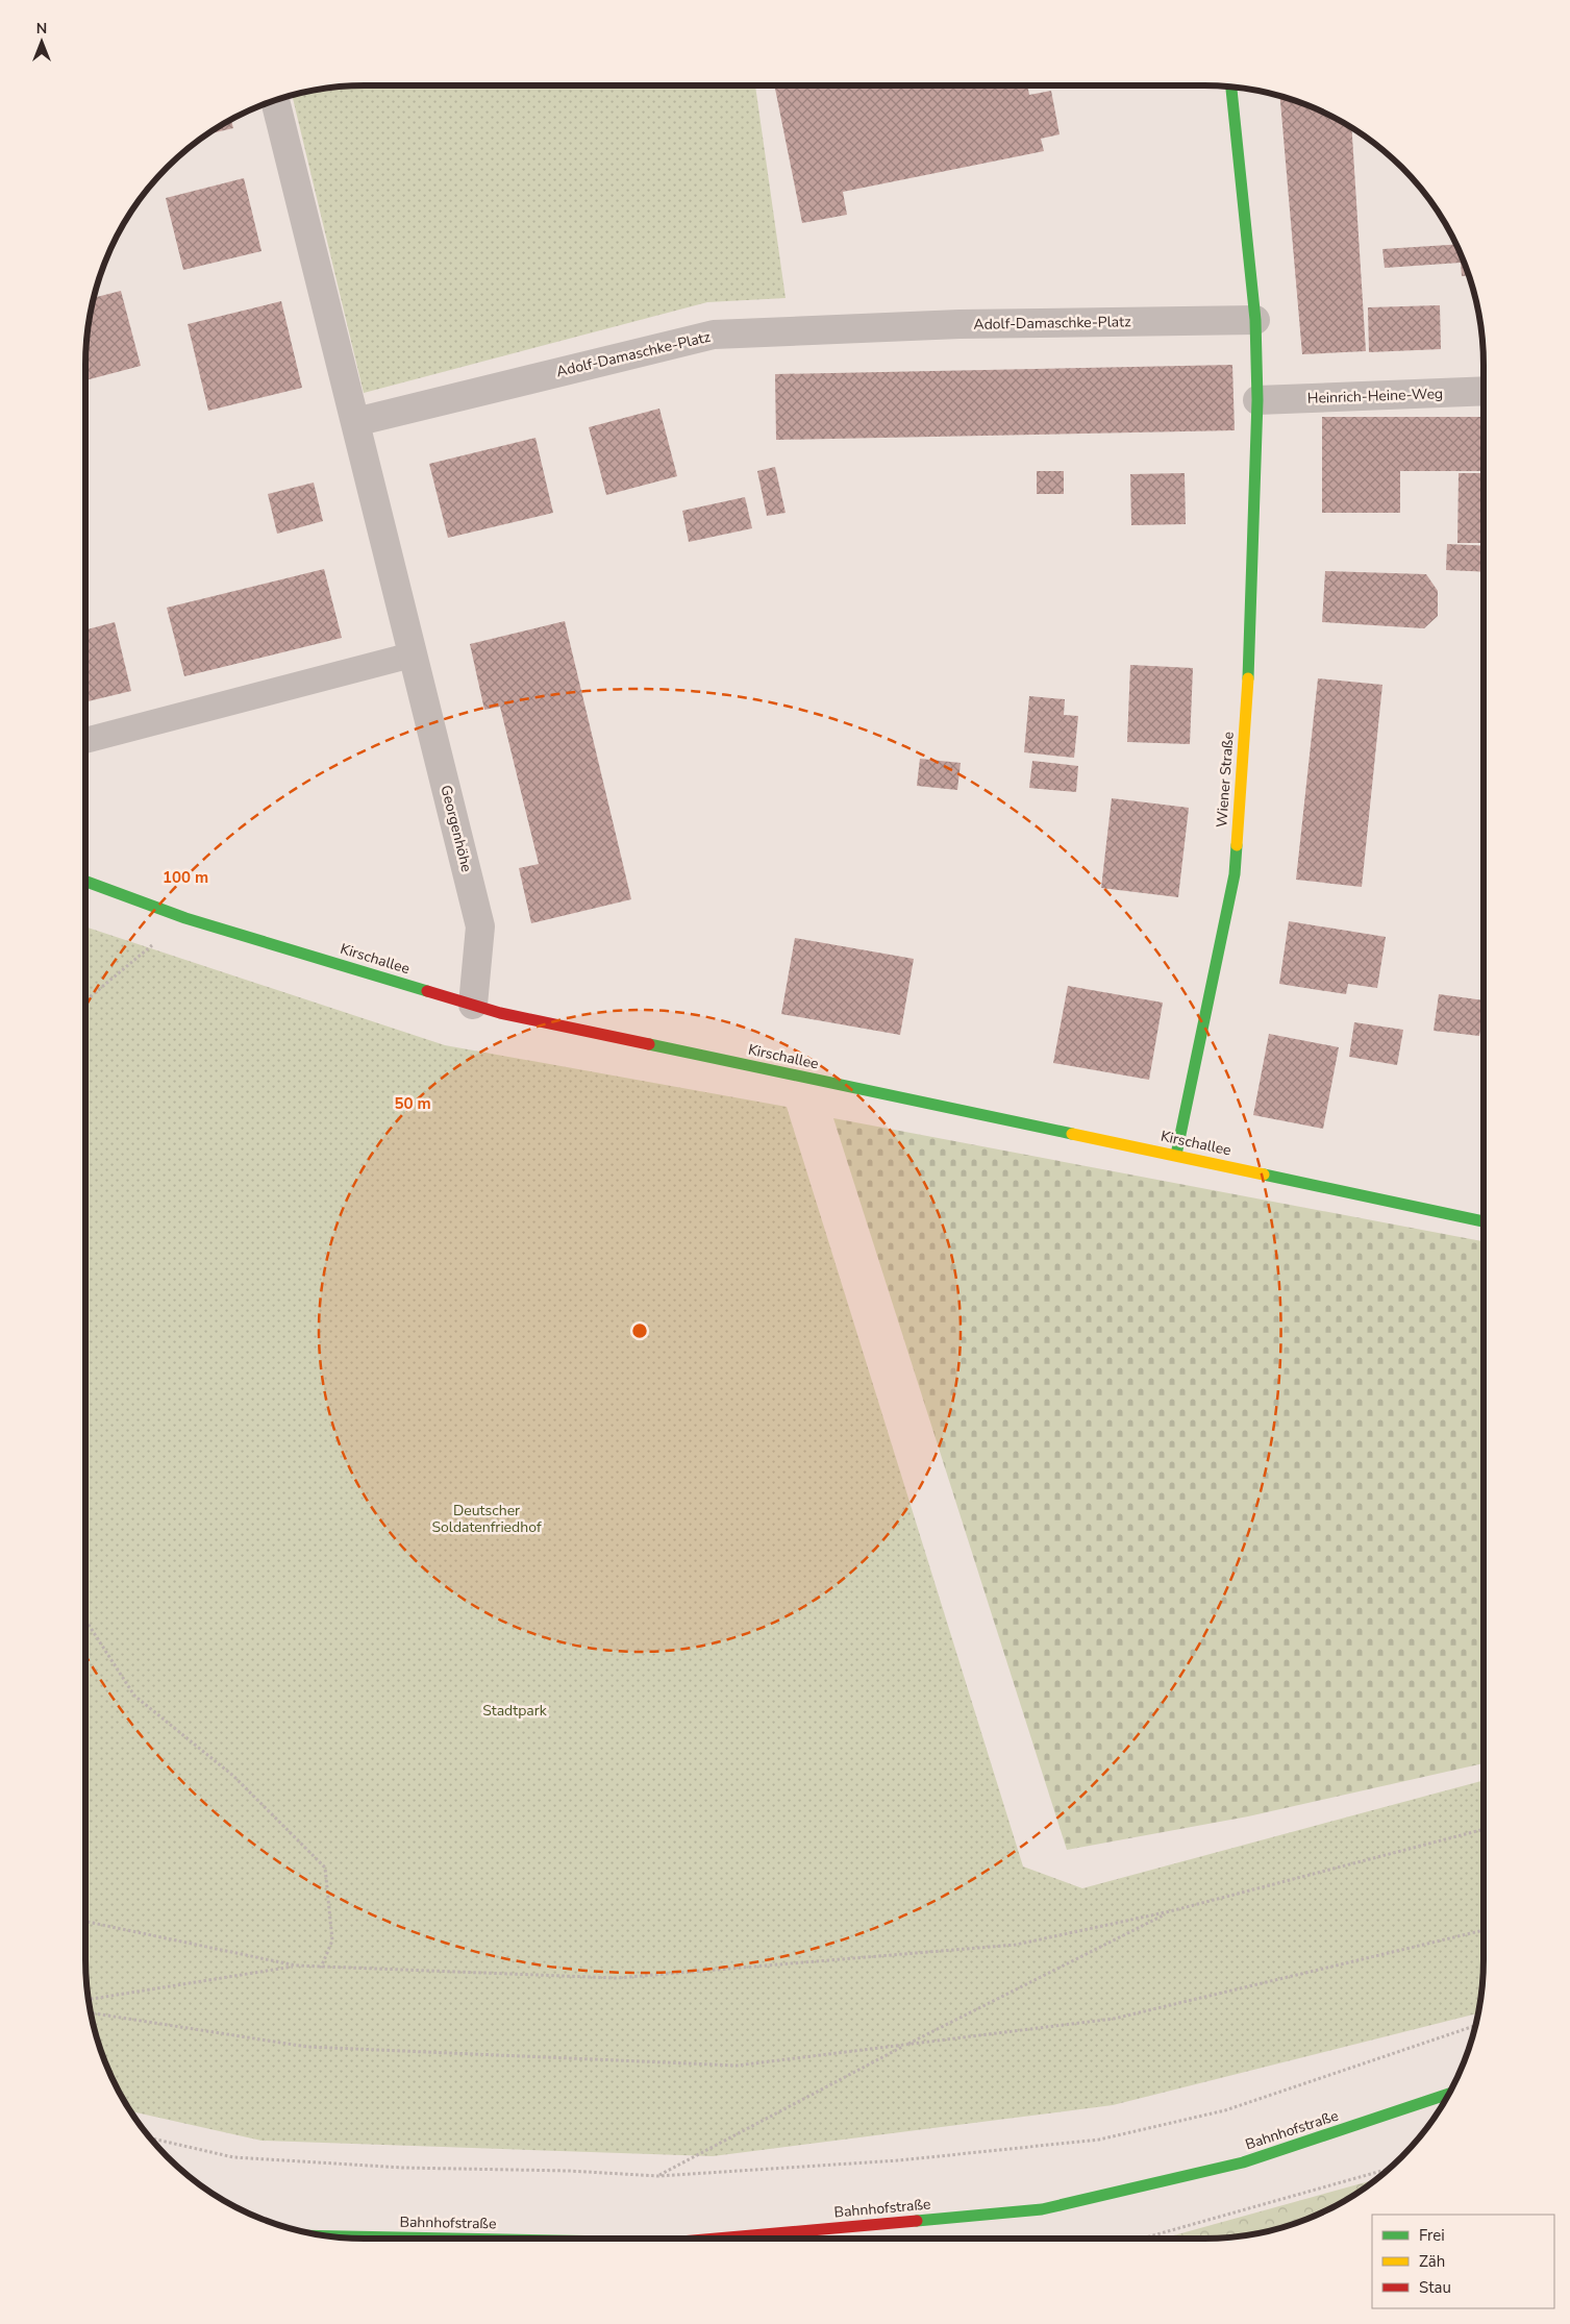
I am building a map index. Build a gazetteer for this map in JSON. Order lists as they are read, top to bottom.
{
  "streets": {
    "street": [
      "Adolf-Damaschke-Platz",
      "Heinrich-Heine-Weg",
      "Wiener Straße",
      "Georgenhöhe",
      "Kirschallee",
      "Bahnhofstraße"
    ]
  },
  "crossings": [
    ["Adolf-Damaschke-Platz", "Georgenhöhe"],
    ["Heinrich-Heine-Weg", "Wiener Straße"],
    ["Wiener Straße", "Kirschallee"],
    ["Georgenhöhe", "Kirschallee"]
  ],
  "parks": ["Deutscher Soldatenfriedhof", "Stadtpark"],
  "legend": ["Frei", "Zäh", "Stau"],
  "north": "top",
  "rings": ["100 m", "50 m"]
}
